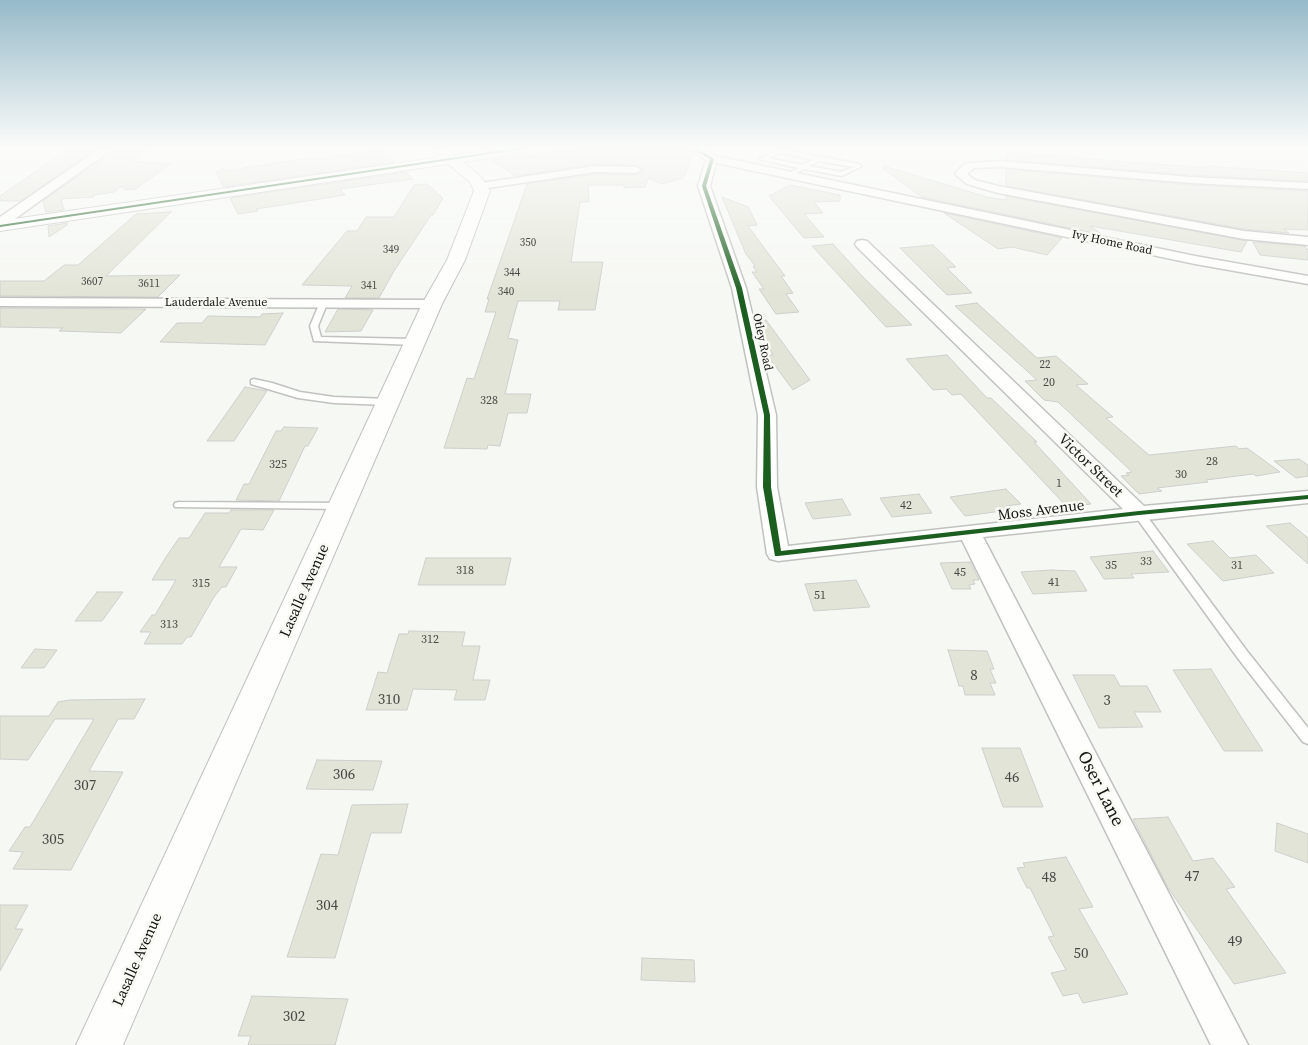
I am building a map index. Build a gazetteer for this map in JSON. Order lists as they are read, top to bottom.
{
  "streets": {
    "main road": ["Lasalle Avenue"],
    "street": [
      "Ivy Home Road",
      "Lauderdale Avenue",
      "Otley Road",
      "Victor Street",
      "Moss Avenue",
      "Oser Lane"
    ]
  },
  "crossings": [
    ["Lauderdale Avenue", "Lasalle Avenue"],
    ["Otley Road", "Moss Avenue"],
    ["Victor Street", "Moss Avenue"],
    ["Moss Avenue", "Oser Lane"]
  ],
  "house_numbers": [
    "350",
    "349",
    "344",
    "3607",
    "3611",
    "341",
    "340",
    "22",
    "20",
    "328",
    "28",
    "325",
    "30",
    "1",
    "42",
    "33",
    "35",
    "31",
    "318",
    "45",
    "41",
    "315",
    "51",
    "313",
    "312",
    "8",
    "310",
    "3",
    "306",
    "46",
    "307",
    "305",
    "47",
    "48",
    "304",
    "49",
    "50",
    "302"
  ]
}
